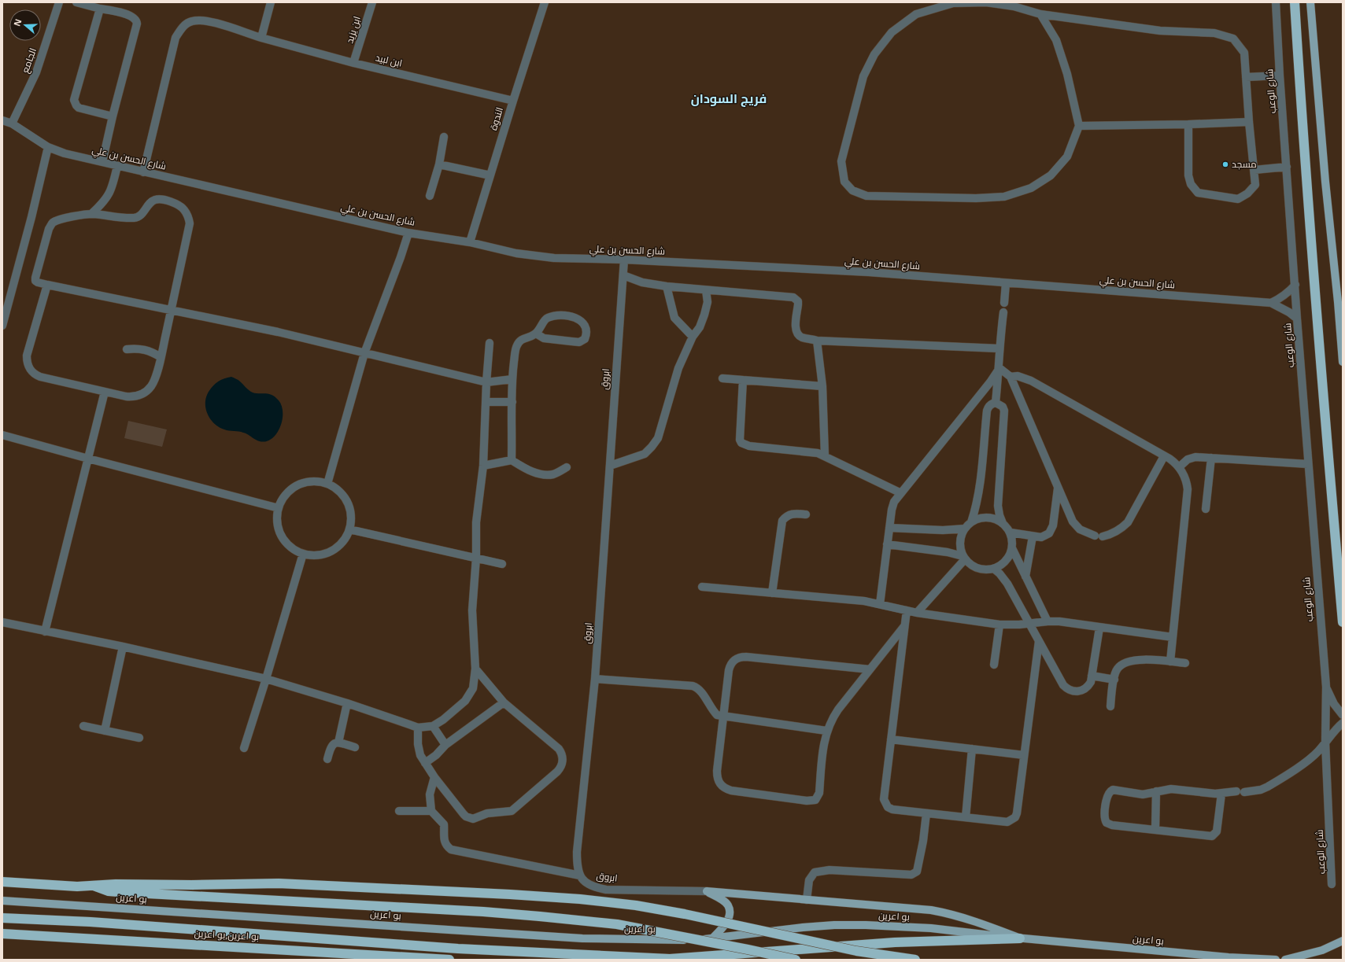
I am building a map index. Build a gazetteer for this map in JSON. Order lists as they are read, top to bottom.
{
  "streets": {
    "highway": ["بو اعرين,بو اعرين"],
    "main road": ["بو اعرين"],
    "street": [
      "ابن يزيد",
      "الجامع",
      "ابن لبيد",
      "شارع الوعب",
      "الندوة",
      "شارع الحسن بن علي",
      "ابروق"
    ]
  },
  "crossings": [
    ["ابن يزيد", "ابن لبيد"],
    ["الجامع", "شارع الحسن بن علي"],
    ["ابن لبيد", "الندوة"],
    ["ابن لبيد", "شارع الحسن بن علي"],
    ["شارع الوعب", "شارع الحسن بن علي"],
    ["الندوة", "شارع الحسن بن علي"],
    ["شارع الحسن بن علي", "ابروق"]
  ],
  "districts": ["فريج السودان"],
  "places": ["مسجد"],
  "north": "left"
}
